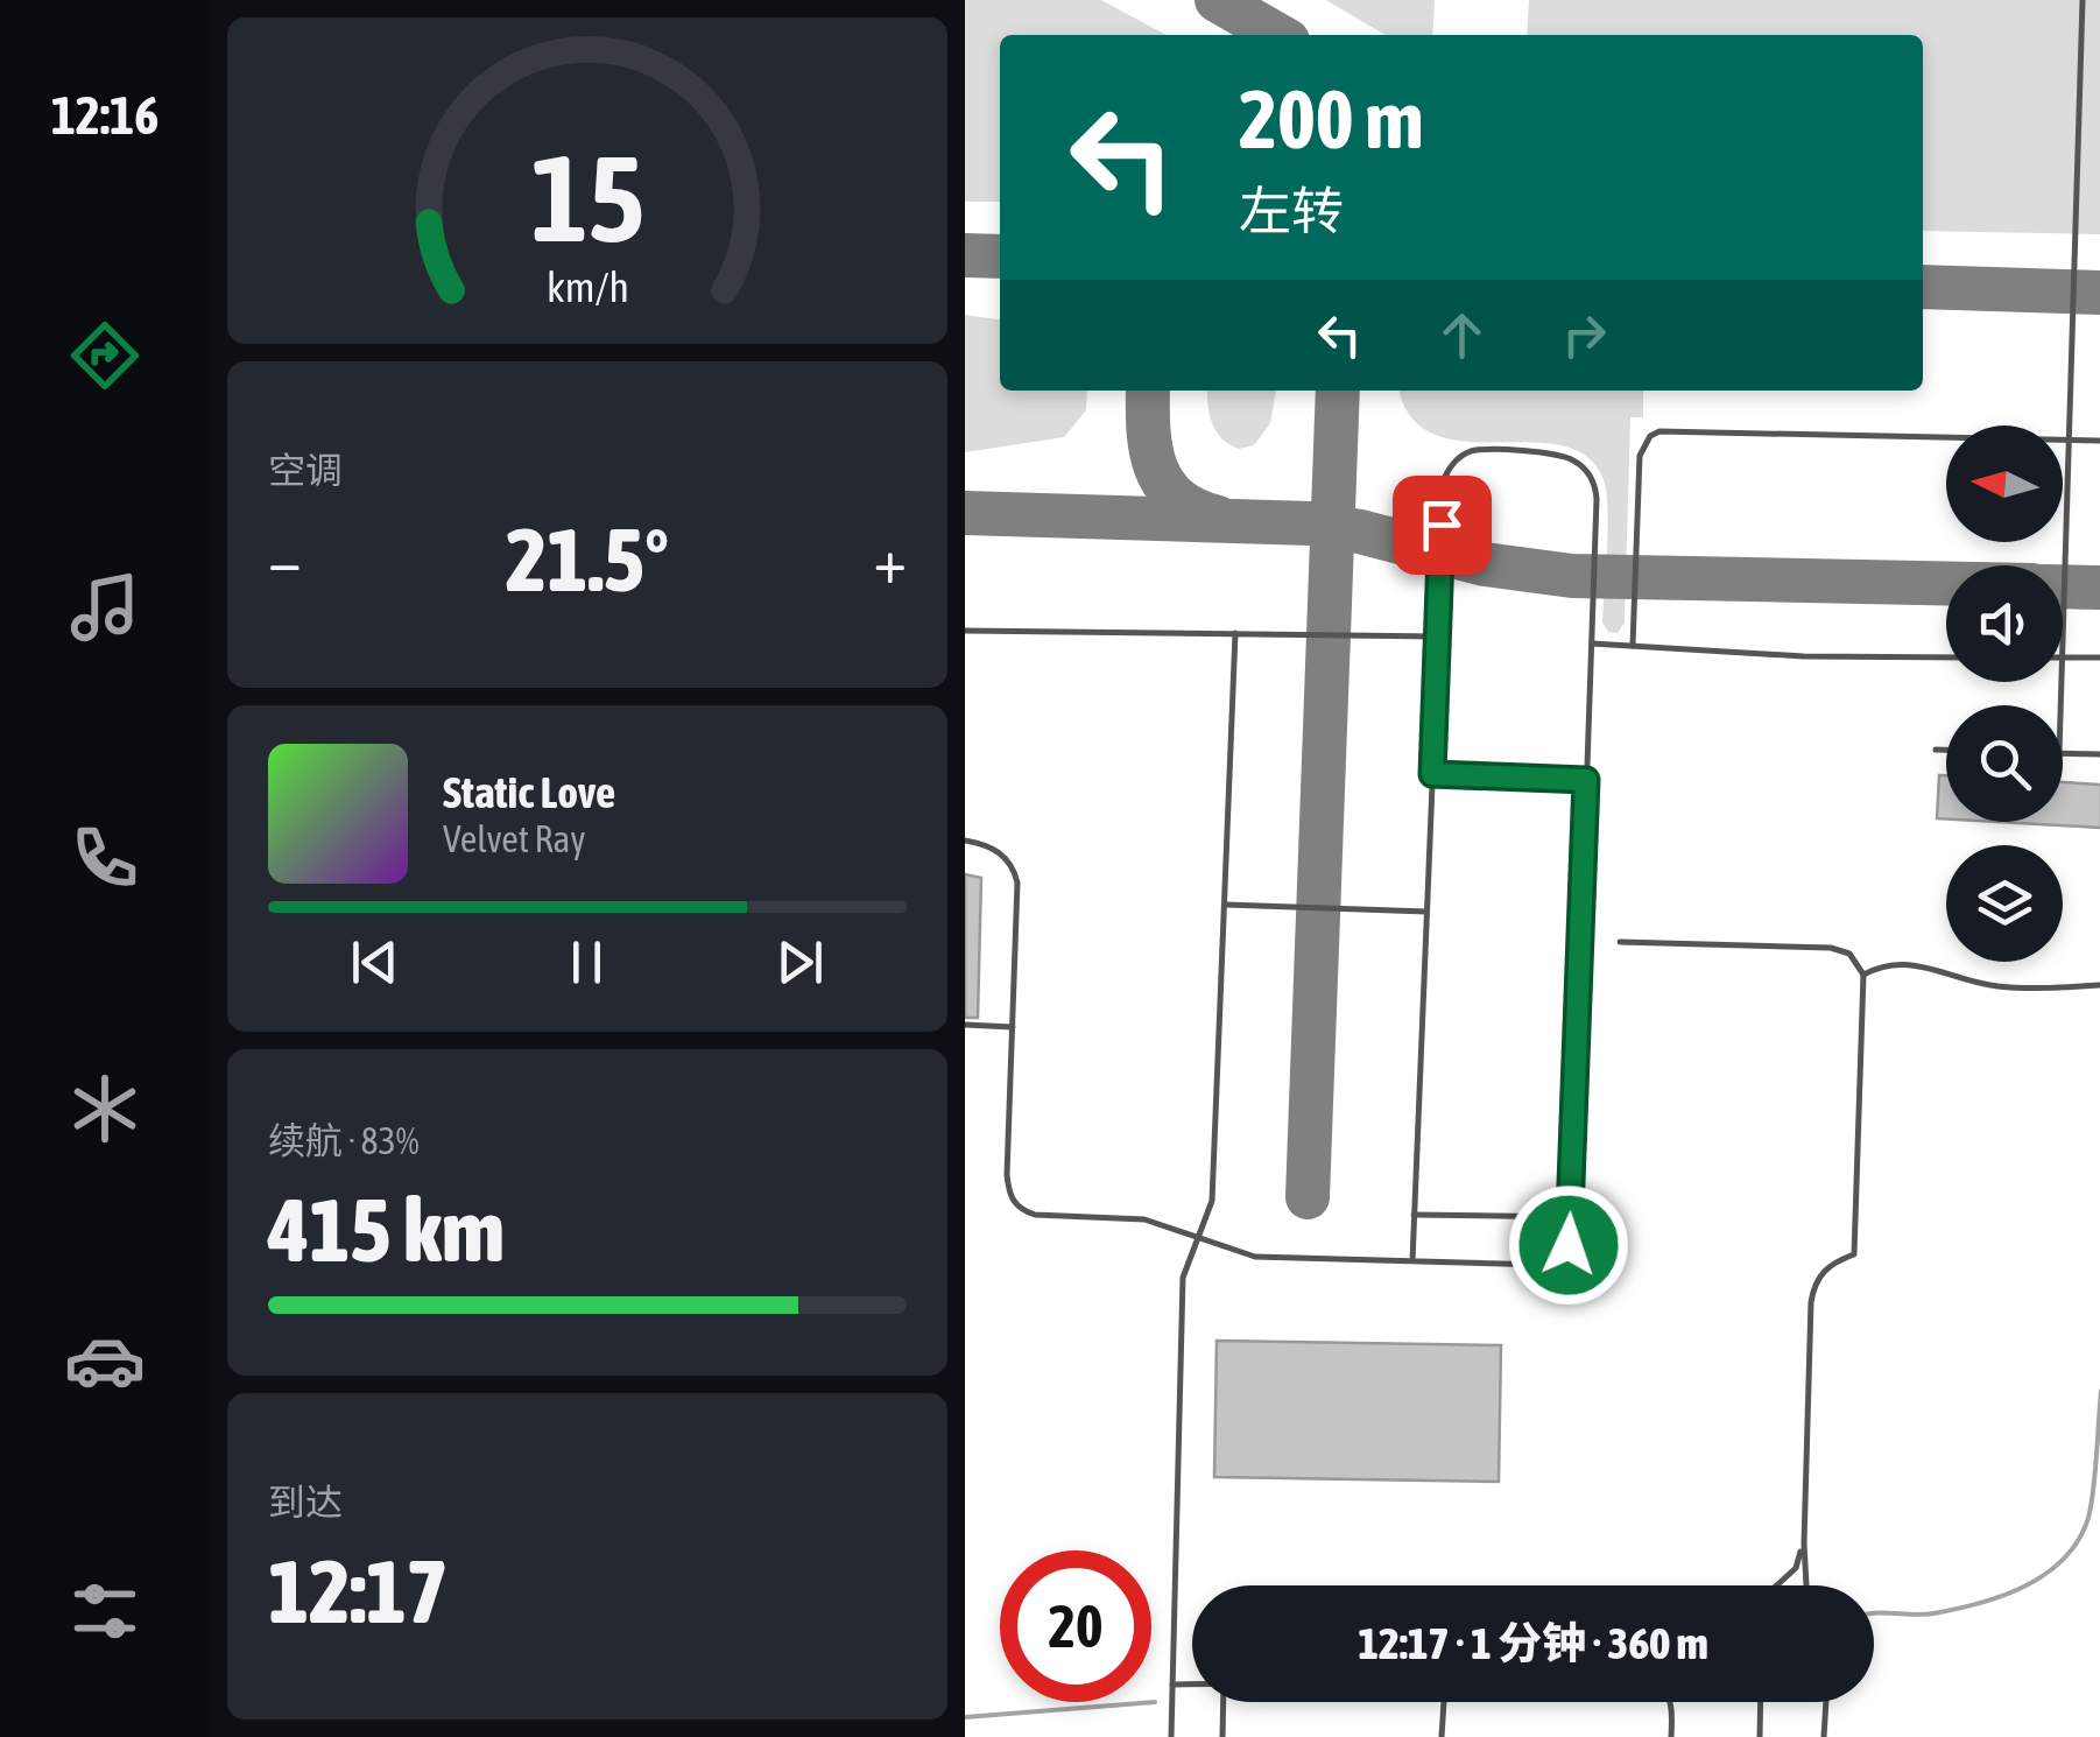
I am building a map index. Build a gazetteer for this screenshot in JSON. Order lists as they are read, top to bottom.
{
  "north": "left",
  "page": {
    "tabs": "12:16",
    "turn": ["200 m", "左转"],
    "tile": [
      "空调",
      ["续航 · 83%", "415 km"],
      ["到达", "12:17"]
    ],
    "heat": ["−", "21.5°", "+"],
    "song": ["Static Love", "Velvet Ray"],
    "limit": "20",
    "trip": "12:17 · 1 分钟 · 360 m",
    "gauge": ["15", "km/h"]
  }
}
